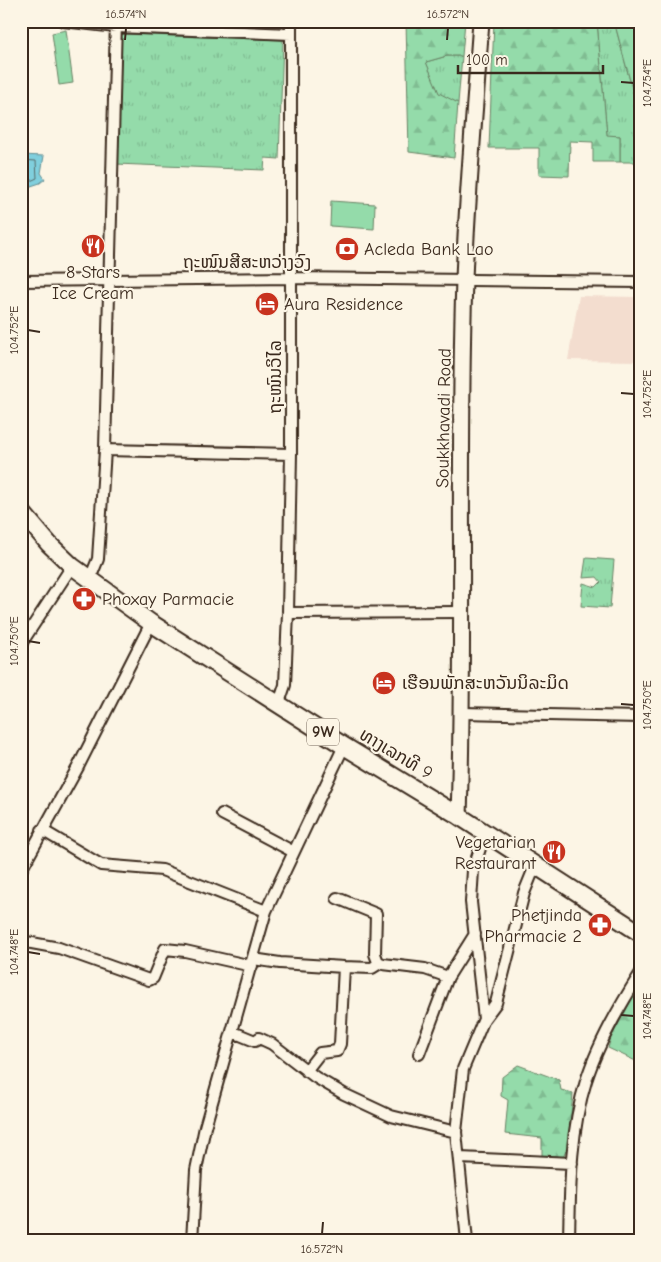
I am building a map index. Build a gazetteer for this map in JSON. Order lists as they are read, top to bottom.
{
  "streets": {
    "main road": ["9W", "ທາງເລກທີ 9"],
    "street": ["ຖະໜົນສີສະຫວ່າງວົງ", "ຖະໜົນວິໄລ", "Soukkhavadi Road"]
  },
  "crossings": [
    ["ຖະໜົນສີສະຫວ່າງວົງ", "ຖະໜົນວິໄລ"],
    ["ຖະໜົນສີສະຫວ່າງວົງ", "Soukkhavadi Road"],
    ["ຖະໜົນວິໄລ", "ທາງເລກທີ 9"],
    ["Soukkhavadi Road", "ທາງເລກທີ 9"]
  ],
  "places": {
    "restaurant": ["8 Stars Ice Cream", "Vegetarian Restaurant"],
    "bank": ["Acleda Bank Lao"],
    "hotel": ["Aura Residence", "ເຮືອນພັກສະຫວັນນິລະມິດ"],
    "pharmacy": ["Phoxay Parmacie", "Phetjinda Pharmacie 2"]
  },
  "scale_bar": "100 m",
  "coordinates": [
    "16.574°N",
    "16.572°N",
    "104.754°E",
    "104.752°E",
    "104.750°E",
    "104.748°E"
  ]
}
